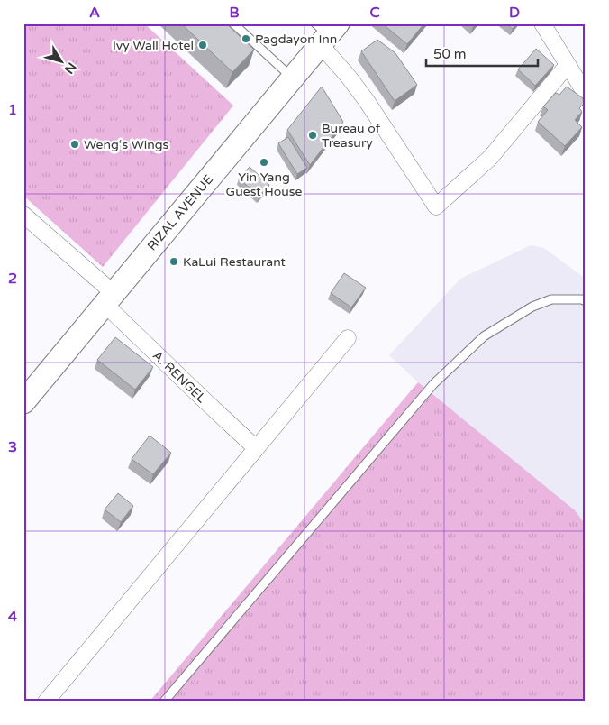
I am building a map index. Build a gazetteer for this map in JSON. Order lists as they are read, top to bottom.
{
  "streets": {
    "street": ["RIZAL AVENUE", "A. RENGEL"]
  },
  "crossings": [
    ["RIZAL AVENUE", "A. RENGEL"]
  ],
  "places": [
    "Pagdayon Inn",
    "Ivy Wall Hotel",
    "Bureau of Treasury",
    "Weng‘s Wings",
    "Yin Yang Guest House",
    "KaLui Restaurant"
  ],
  "scale_bar": "50 m",
  "north": "bottom right",
  "grid": {
    "columns": [
      "A",
      "B",
      "C",
      "D"
    ],
    "rows": [
      "1",
      "2",
      "3",
      "4"
    ]
  }
}
